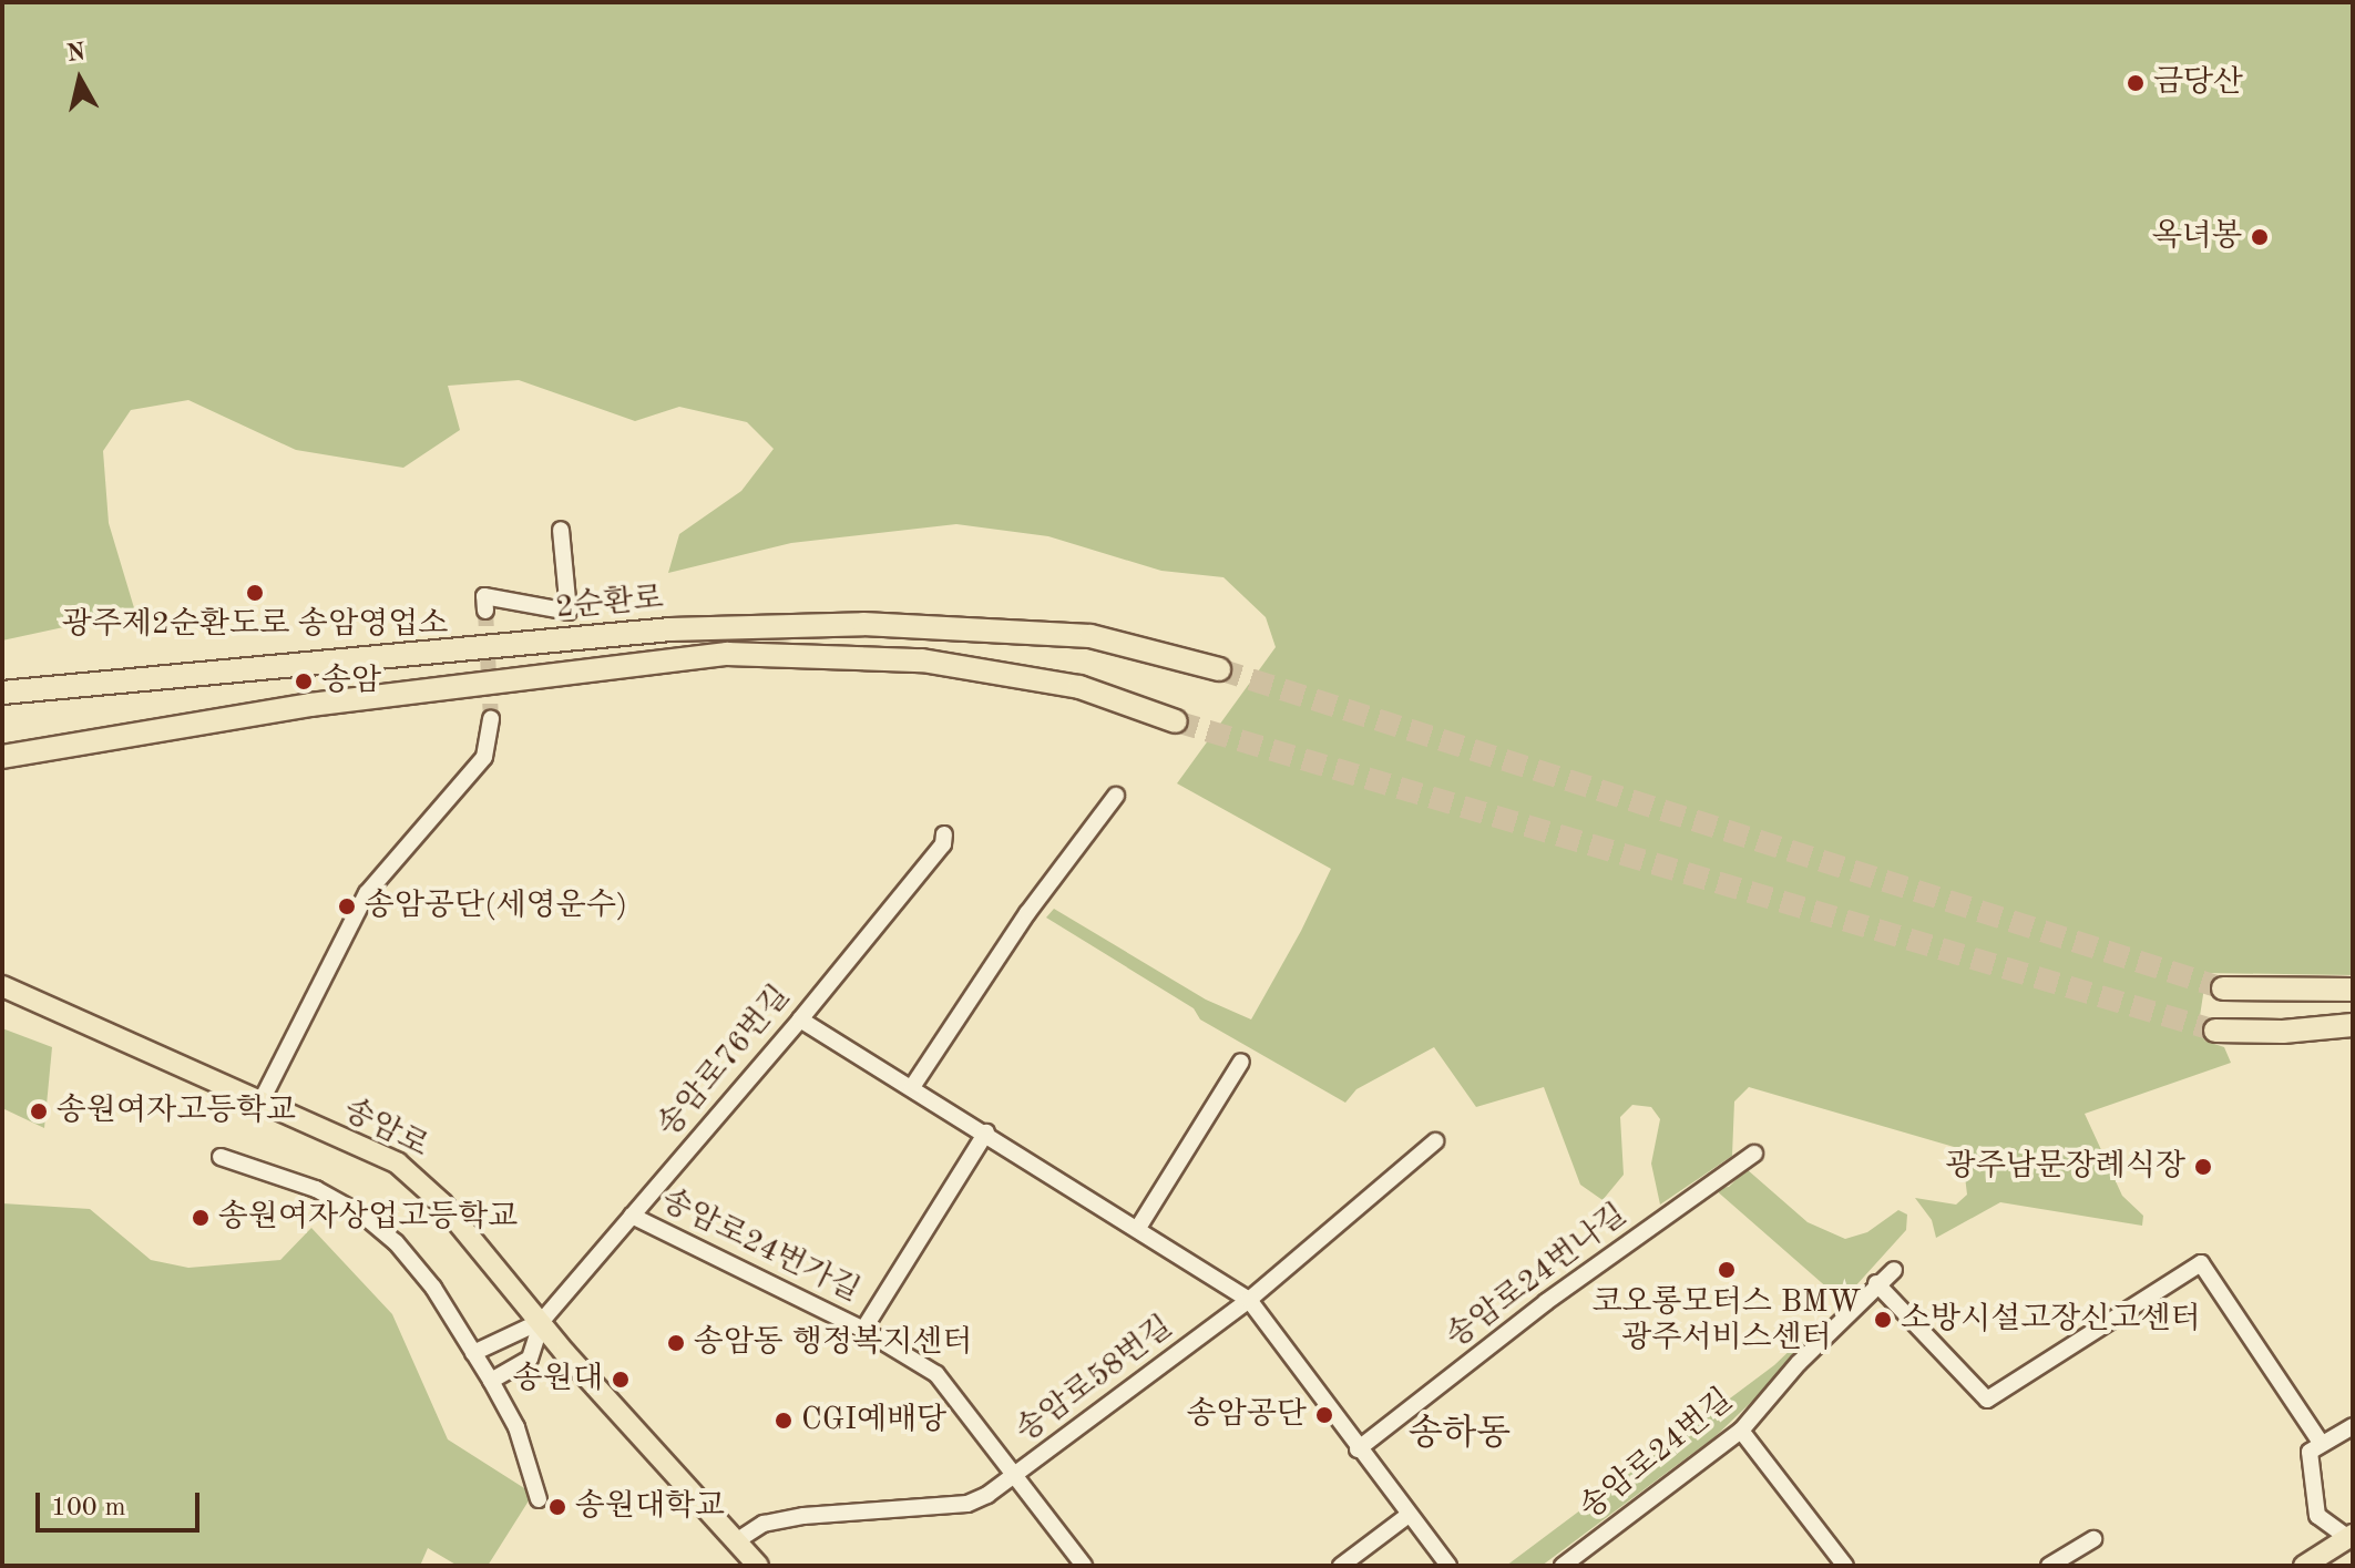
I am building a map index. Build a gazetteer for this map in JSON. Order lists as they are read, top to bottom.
{
  "streets": {
    "highway": ["2순환로"],
    "main road": ["송암로"],
    "street": [
      "송암로76번길",
      "송암로24번가길",
      "송암로24번나길",
      "송암로58번길",
      "송암로24번길"
    ]
  },
  "crossings": [
    ["송암로76번길", "송암로"],
    ["송암로76번길", "송암로24번가길"],
    ["송암로", "송암로58번길"],
    ["송암로24번가길", "송암로58번길"]
  ],
  "districts": ["송하동"],
  "places": [
    "금당산",
    "옥녀봉",
    "광주제2순환도로 송암영업소",
    "송암",
    "송암공단(세영운수)",
    "송원여자고등학교",
    "광주남문장례식장",
    "송원여자상업고등학교",
    "코오롱모터스 BMW 광주서비스센터",
    "소방시설고장신고센터",
    "송암동 행정복지센터",
    "송원대",
    "송암공단",
    "CGI예배당",
    "송원대학교"
  ],
  "scale_bar": "100 m",
  "north": "top"
}
